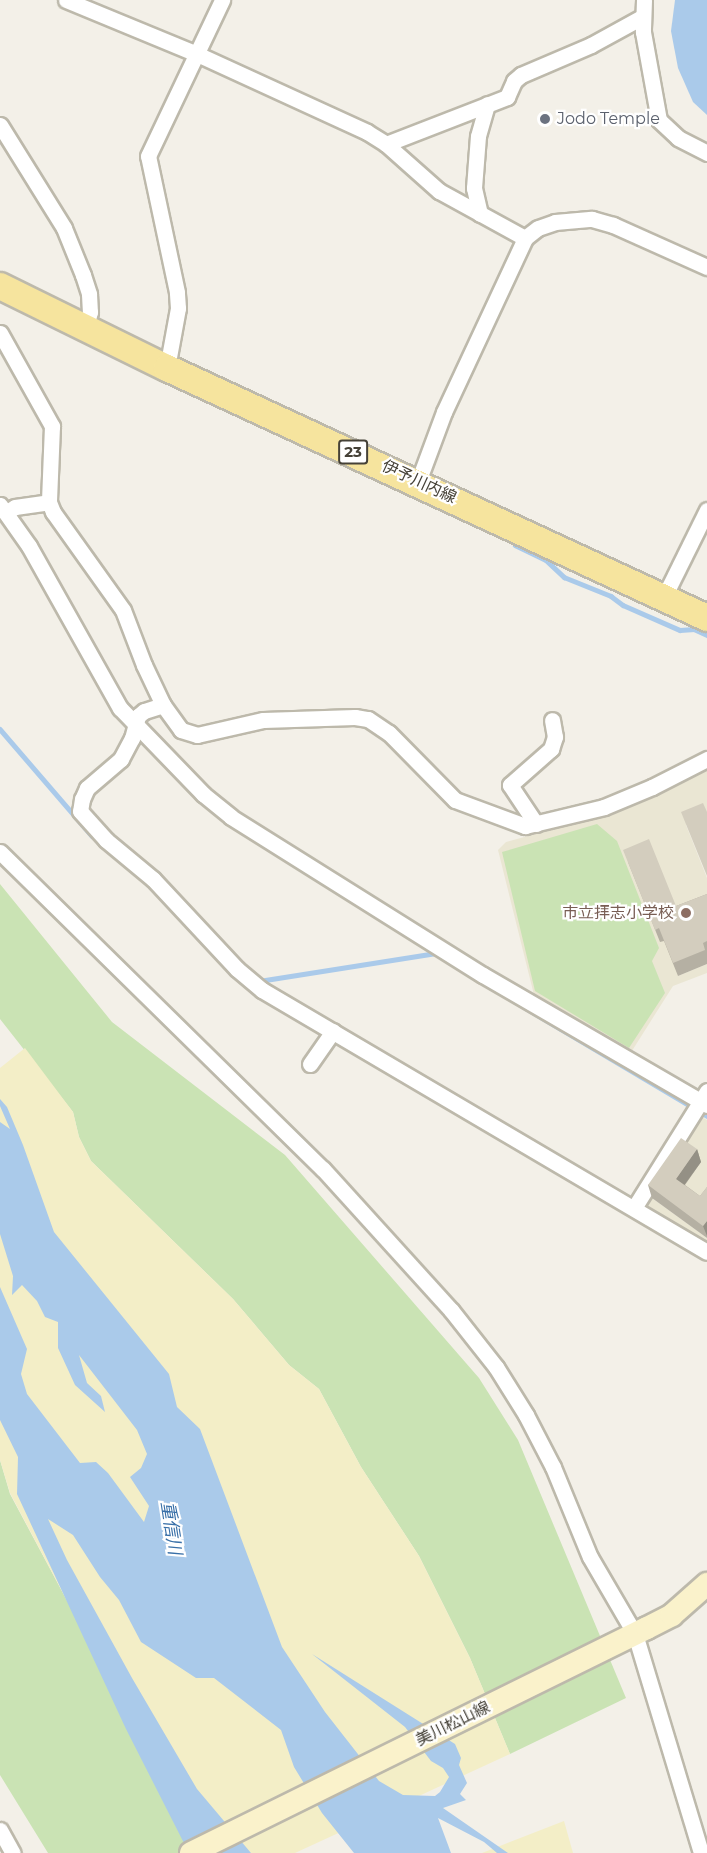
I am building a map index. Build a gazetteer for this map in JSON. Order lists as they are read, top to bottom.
{
  "streets": {
    "main road": ["23", "伊予川内線", "美川松山線"]
  },
  "water": ["重信川"],
  "places": ["Jodo Temple", "市立拝志小学校"]
}
